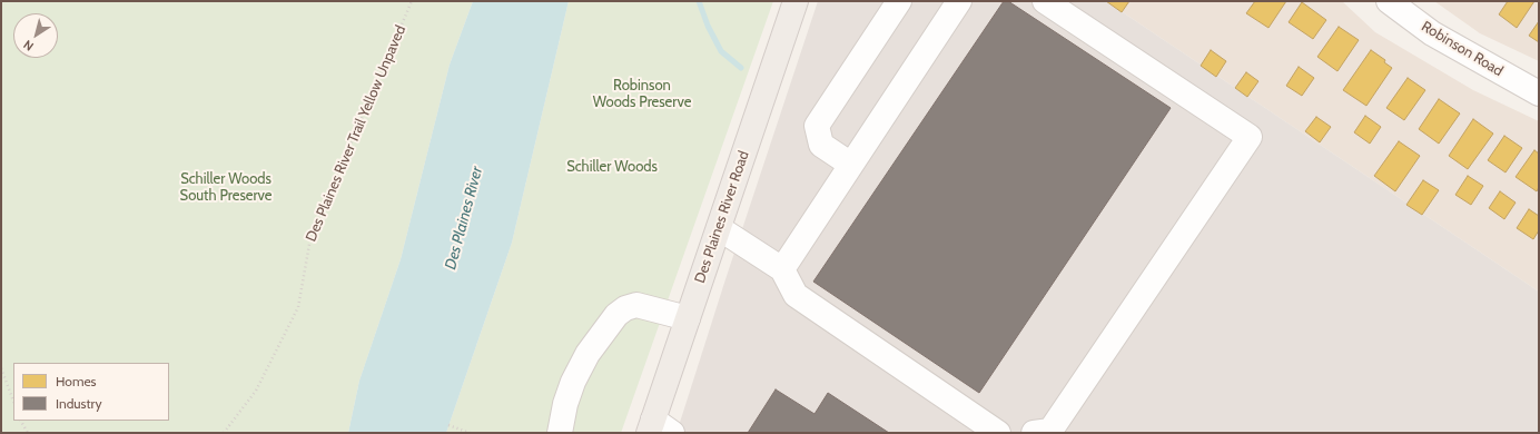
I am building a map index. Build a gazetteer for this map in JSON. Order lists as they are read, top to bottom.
{
  "streets": {
    "main road": ["Des Plaines River Road"],
    "street": ["Robinson Road"],
    "path": ["Des Plaines River Trail Yellow Unpaved"]
  },
  "water": ["Des Plaines River"],
  "parks": ["Robinson Woods Preserve", "Schiller Woods", "Schiller Woods South Preserve"],
  "legend": ["Homes", "Industry"],
  "north": "bottom left"
}
